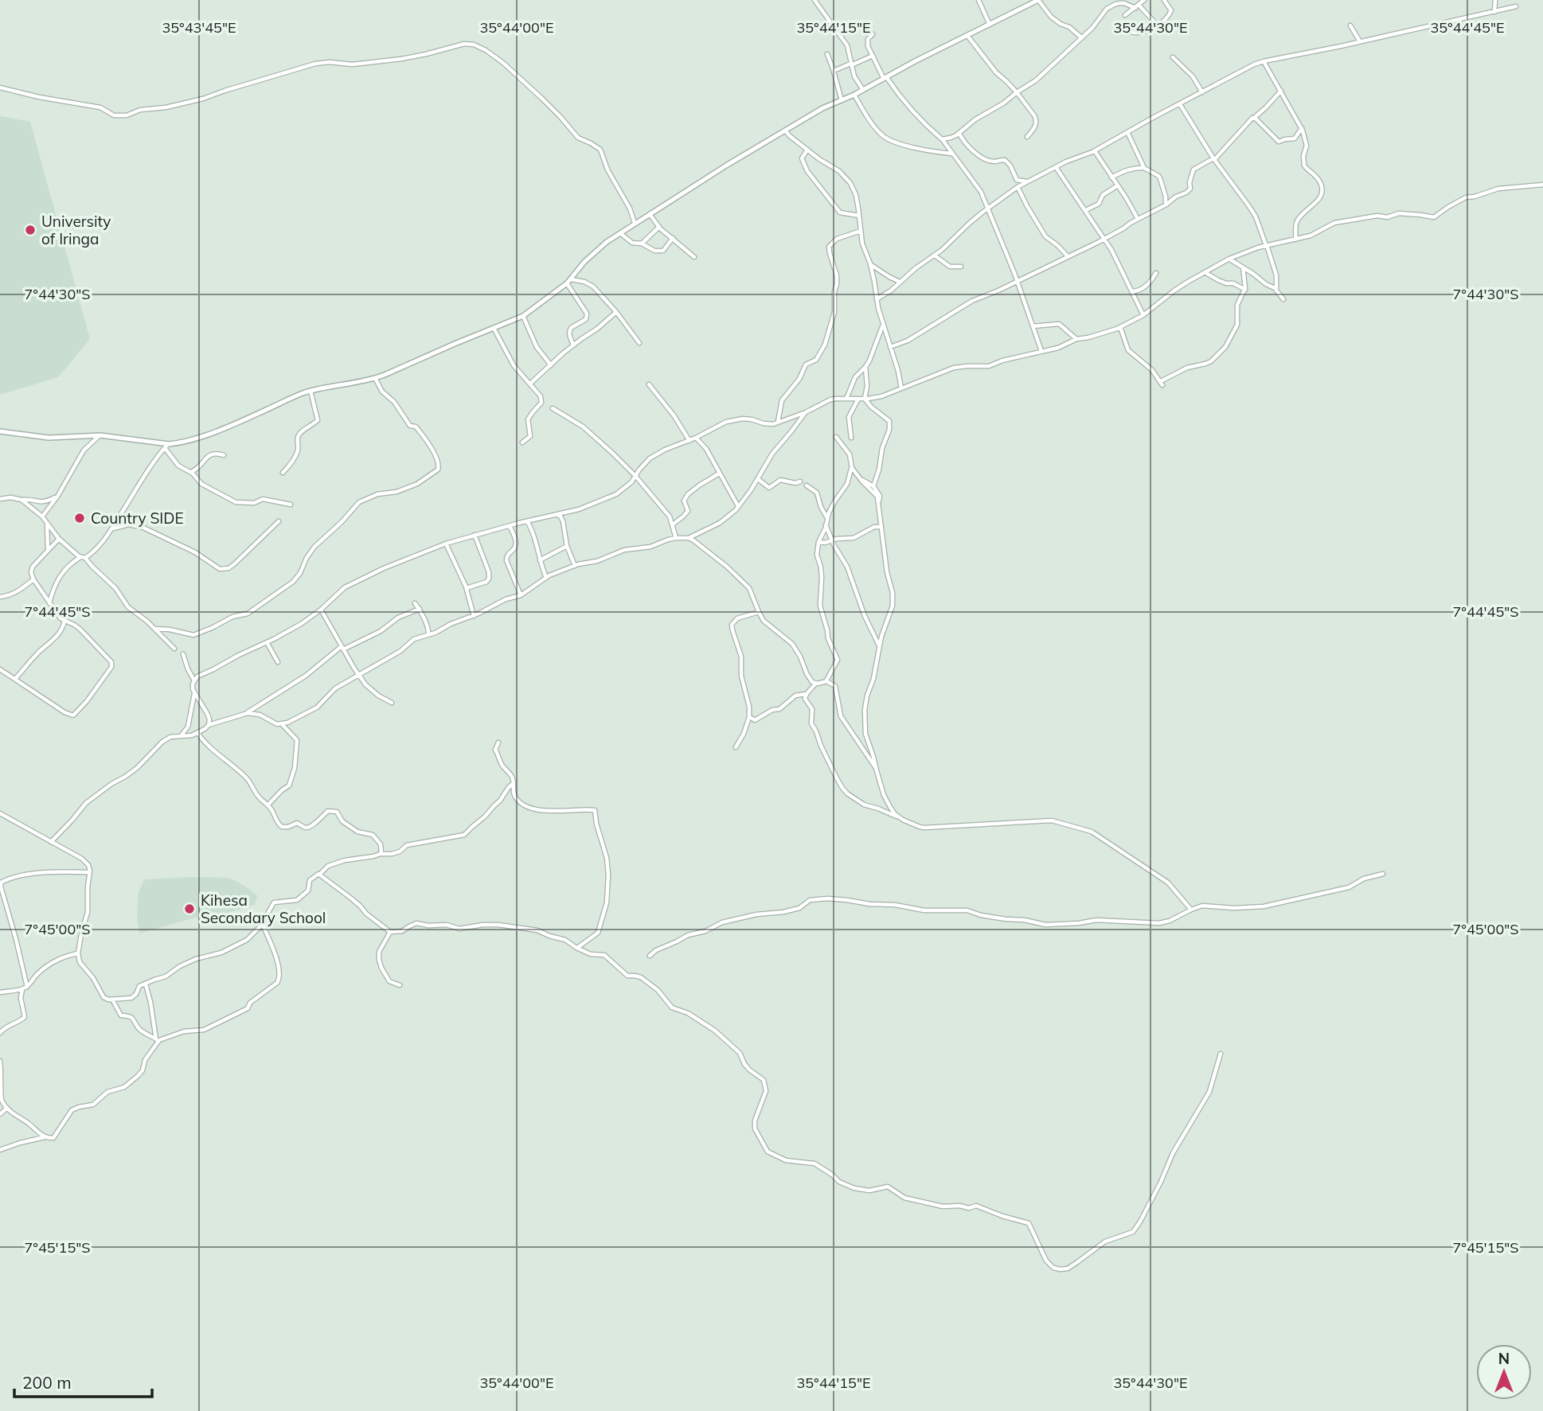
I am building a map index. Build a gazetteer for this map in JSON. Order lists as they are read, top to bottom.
{
  "places": ["University of Iringa", "Country SIDE", "Kihesa Secondary School"],
  "scale_bar": "200 m",
  "north": "top",
  "coordinates": [
    "35°43'45\"E",
    "35°44'00\"E",
    "35°44'15\"E",
    "35°44'30\"E",
    "35°44'45\"E",
    "7°44'30\"S",
    "7°44'45\"S",
    "7°45'00\"S",
    "7°45'15\"S"
  ]
}
